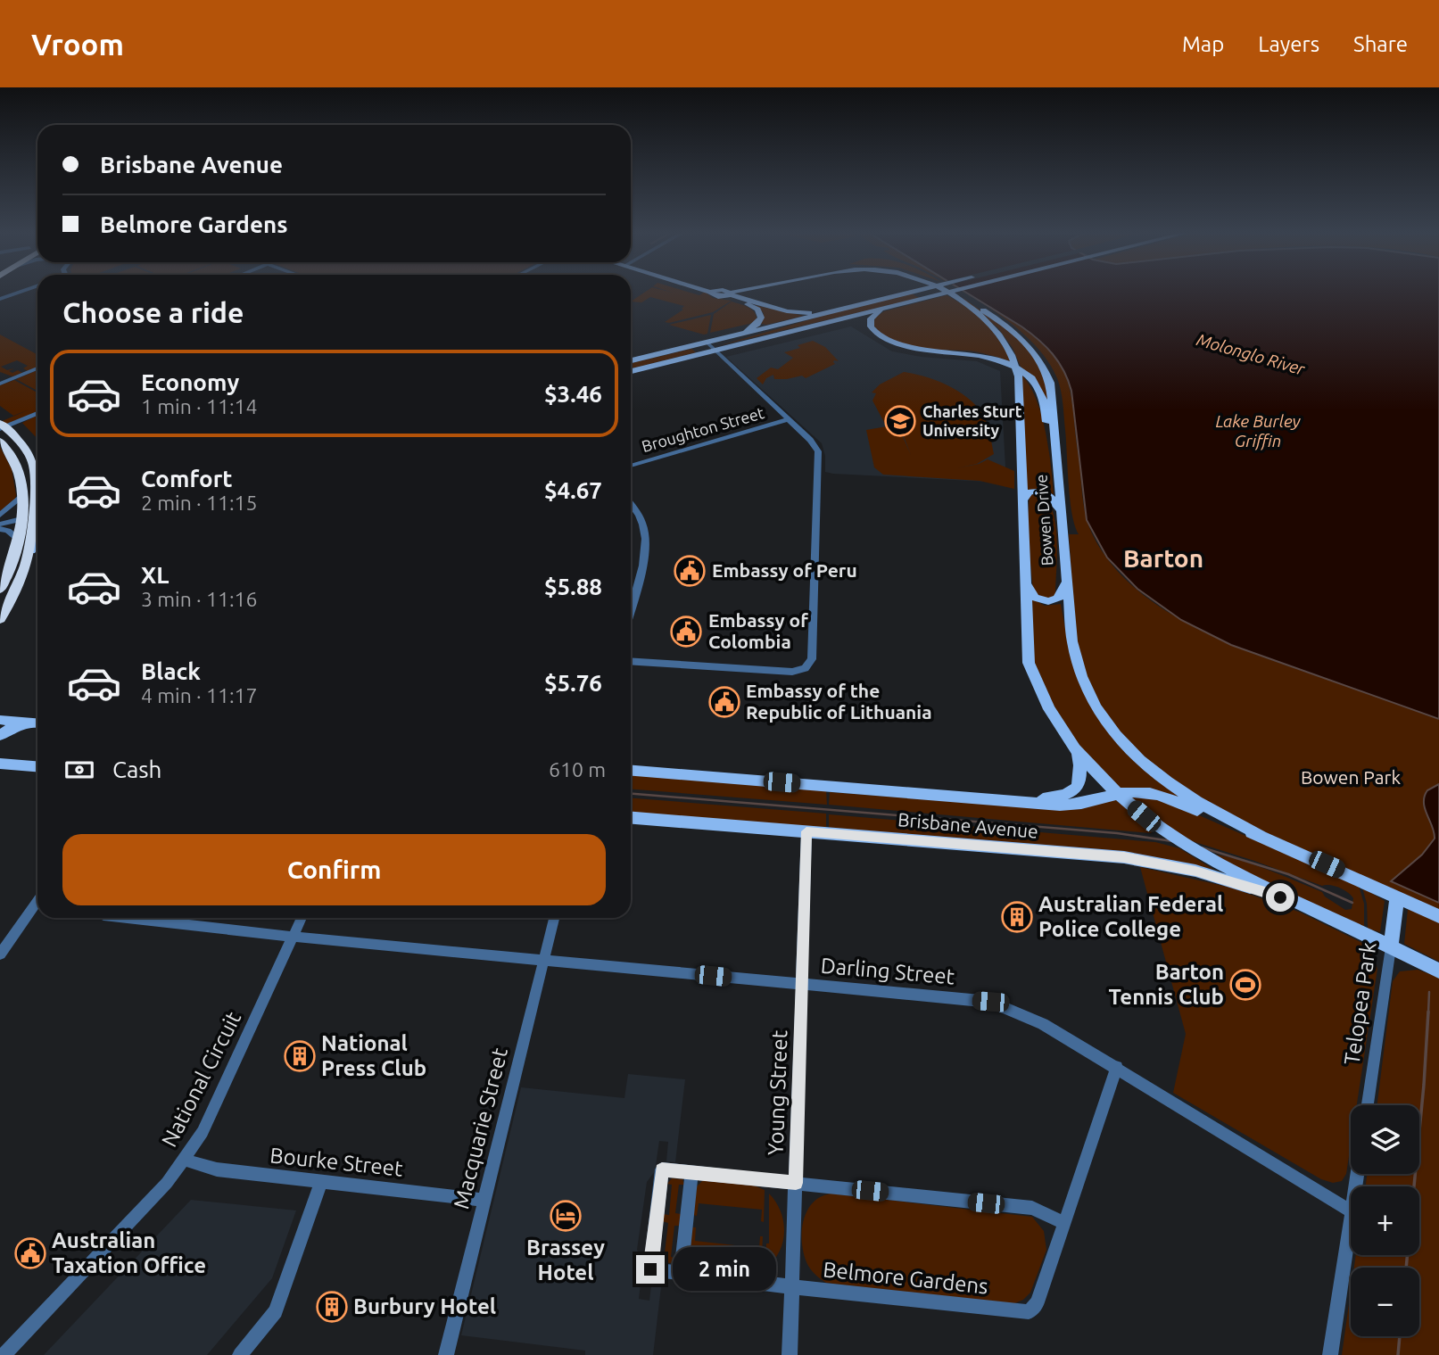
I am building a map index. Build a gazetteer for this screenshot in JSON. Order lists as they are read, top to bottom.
{
  "streets": {
    "main road": ["Bowen Drive", "Brisbane Avenue", "Telopea Park"],
    "street": [
      "Broughton Street",
      "Darling Street",
      "National Circuit",
      "Young Street",
      "Macquarie Street",
      "Bourke Street",
      "Belmore Gardens"
    ]
  },
  "crossings": [
    ["Bowen Drive", "Brisbane Avenue"],
    ["Brisbane Avenue", "Young Street"],
    ["Darling Street", "National Circuit"],
    ["Darling Street", "Young Street"],
    ["Darling Street", "Macquarie Street"],
    ["Darling Street", "Belmore Gardens"],
    ["National Circuit", "Bourke Street"],
    ["Young Street", "Belmore Gardens"],
    ["Macquarie Street", "Bourke Street"]
  ],
  "districts": ["Barton"],
  "water": ["Molonglo River", "Lake Burley Griffin"],
  "parks": ["Bowen Park"],
  "places": {
    "school or university": ["Charles Sturt University"],
    "public building": [
      "Embassy of Peru",
      "Embassy of Colombia",
      "Embassy of the Republic of Lithuania",
      "Australian Taxation Office"
    ],
    "building": ["Australian Federal Police College", "National Press Club", "Burbury Hotel"],
    "sports": ["Barton Tennis Club"],
    "hotel": ["Brassey Hotel"]
  },
  "page": {
    "header": "Vroom",
    "nav": ["Map", "Layers", "Share"],
    "banner": ["Brisbane Avenue", "Belmore Gardens"],
    "heading": "Choose a ride",
    "list": [
      {
        "name": "Economy",
        "note": "1 min · 11:14",
        "value": "$3.46"
      },
      {
        "name": "Comfort",
        "note": "2 min · 11:15",
        "value": "$4.67"
      },
      {
        "name": "XL",
        "note": "3 min · 11:16",
        "value": "$5.88"
      },
      {
        "name": "Black",
        "note": "4 min · 11:17",
        "value": "$5.76"
      }
    ],
    "pay": ["Cash", "610 m"],
    "buttons": "Confirm",
    "map_buttons": ["+", "−"],
    "bubble": "2 min"
  }
}
